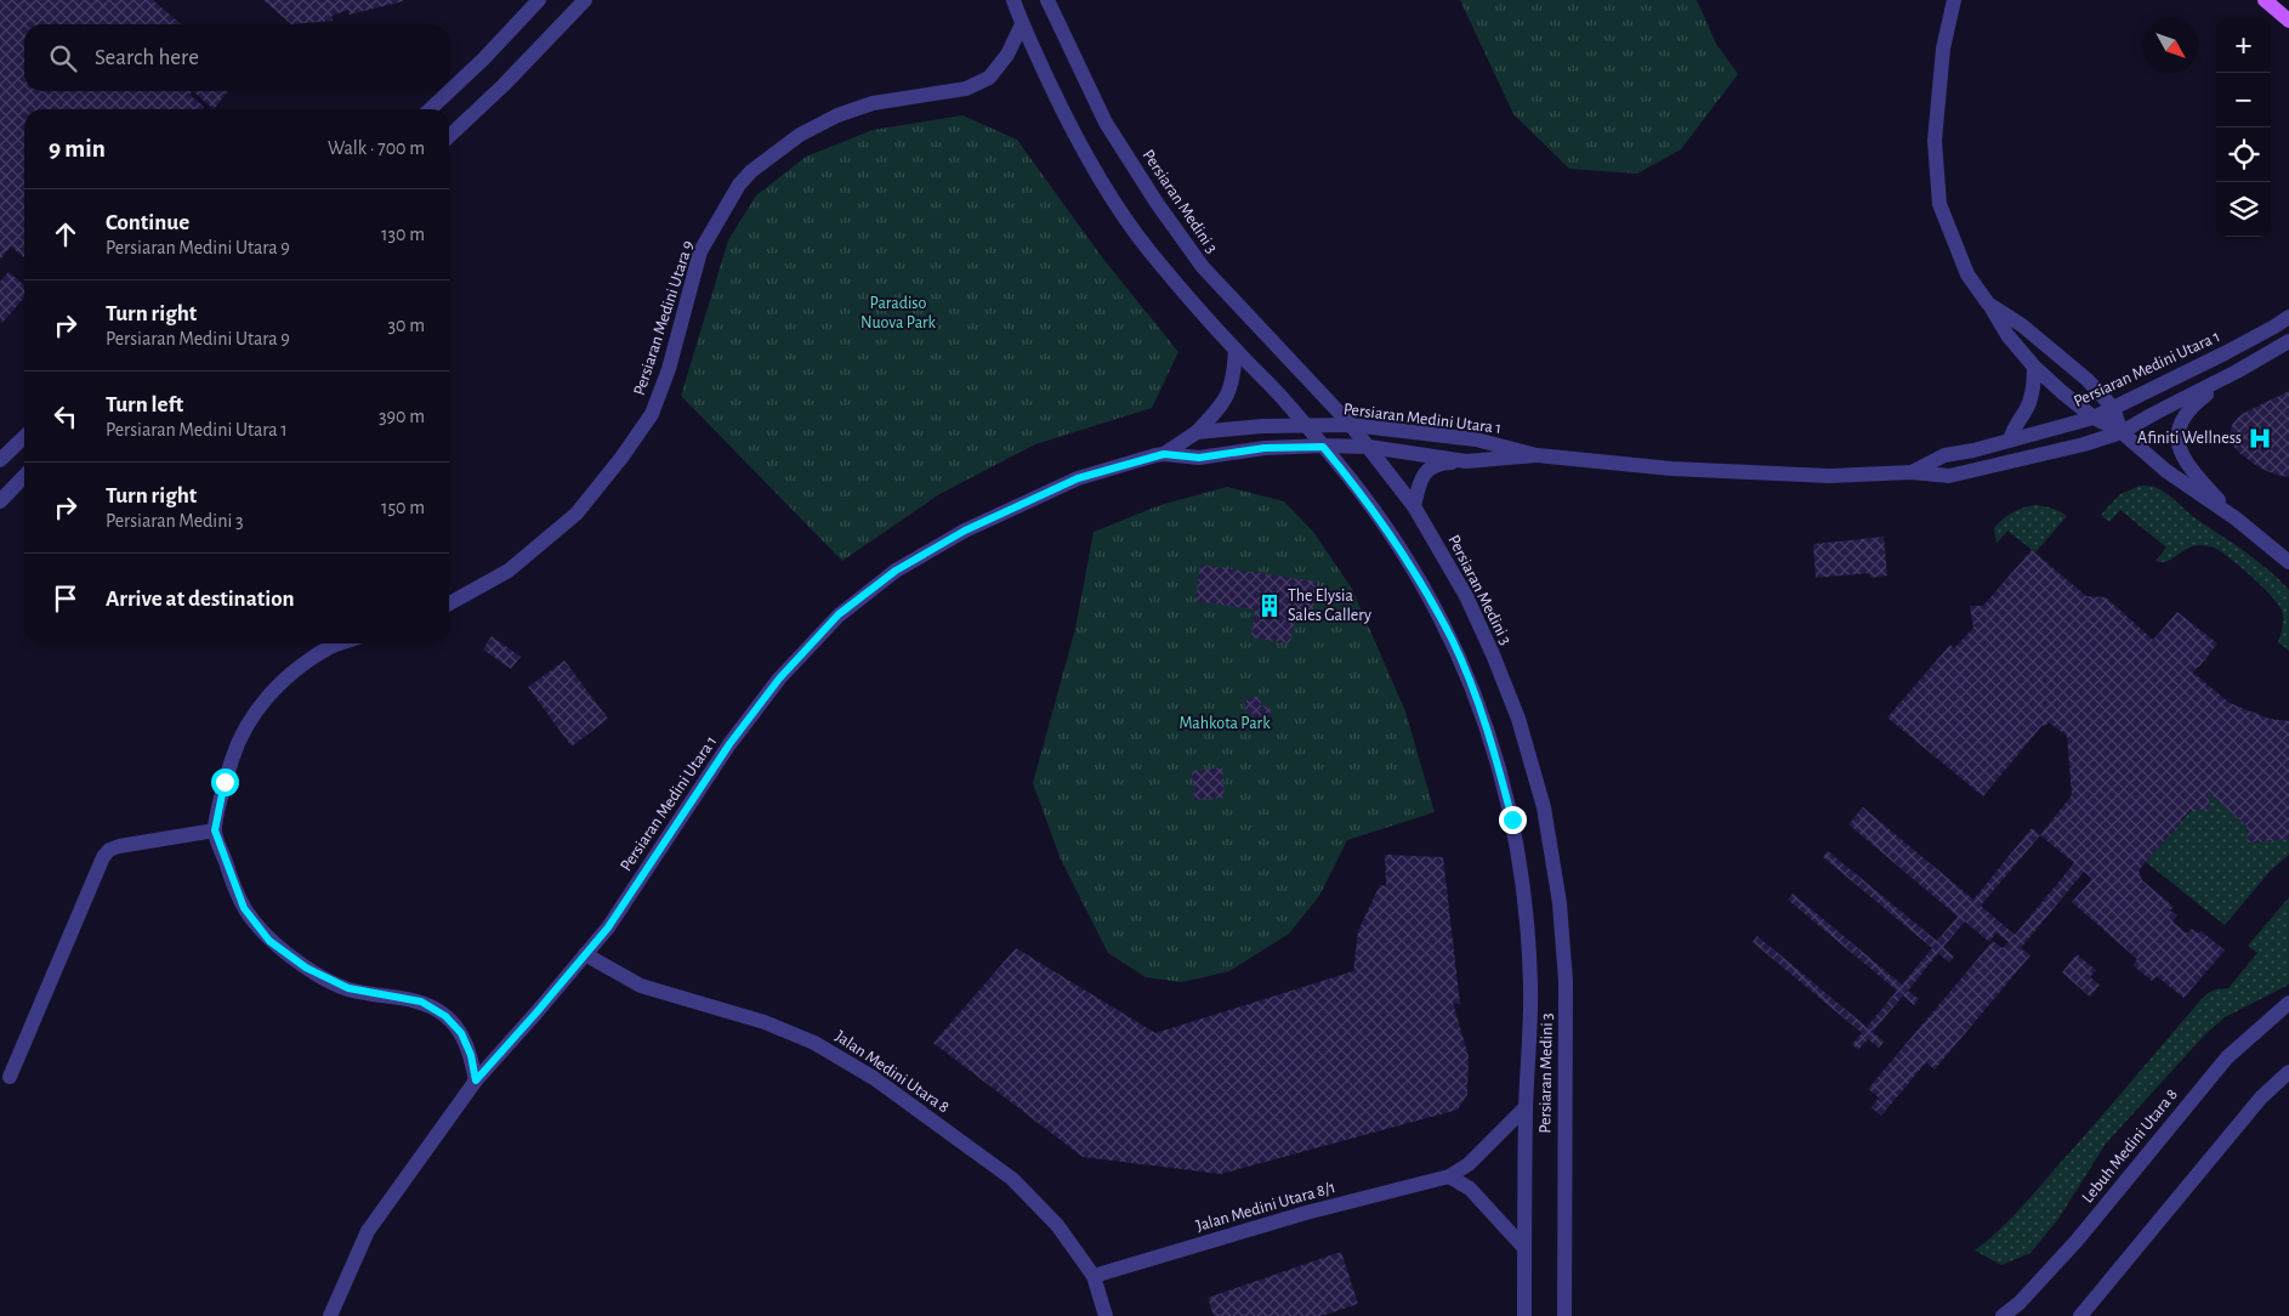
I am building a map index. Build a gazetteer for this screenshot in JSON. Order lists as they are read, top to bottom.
{
  "streets": {
    "street": [
      "Persiaran Medini 3",
      "Persiaran Medini Utara 9",
      "Persiaran Medini Utara 1",
      "Jalan Medini Utara 8",
      "Lebuh Medini Utara 8",
      "Jalan Medini Utara 8/1"
    ]
  },
  "crossings": [
    ["Persiaran Medini 3", "Persiaran Medini Utara 9"],
    ["Persiaran Medini 3", "Persiaran Medini Utara 1"],
    ["Persiaran Medini 3", "Jalan Medini Utara 8/1"],
    ["Persiaran Medini Utara 1", "Jalan Medini Utara 8"],
    ["Jalan Medini Utara 8", "Jalan Medini Utara 8/1"]
  ],
  "parks": ["Paradiso Nuova Park", "Mahkota Park"],
  "places": {
    "hospital": ["Afiniti Wellness"],
    "building": ["The Elysia Sales Gallery"]
  },
  "north": "bottom right",
  "page": {
    "map_buttons": ["+", "−"],
    "search": "Search here",
    "heading": ["9 min", "Walk · 700 m"],
    "list": [
      ["Continue", "Persiaran Medini Utara 9", "130 m"],
      ["Turn right", "Persiaran Medini Utara 9", "30 m"],
      ["Turn left", "Persiaran Medini Utara 1", "390 m"],
      ["Turn right", "Persiaran Medini 3", "150 m"],
      "Arrive at destination"
    ]
  }
}
